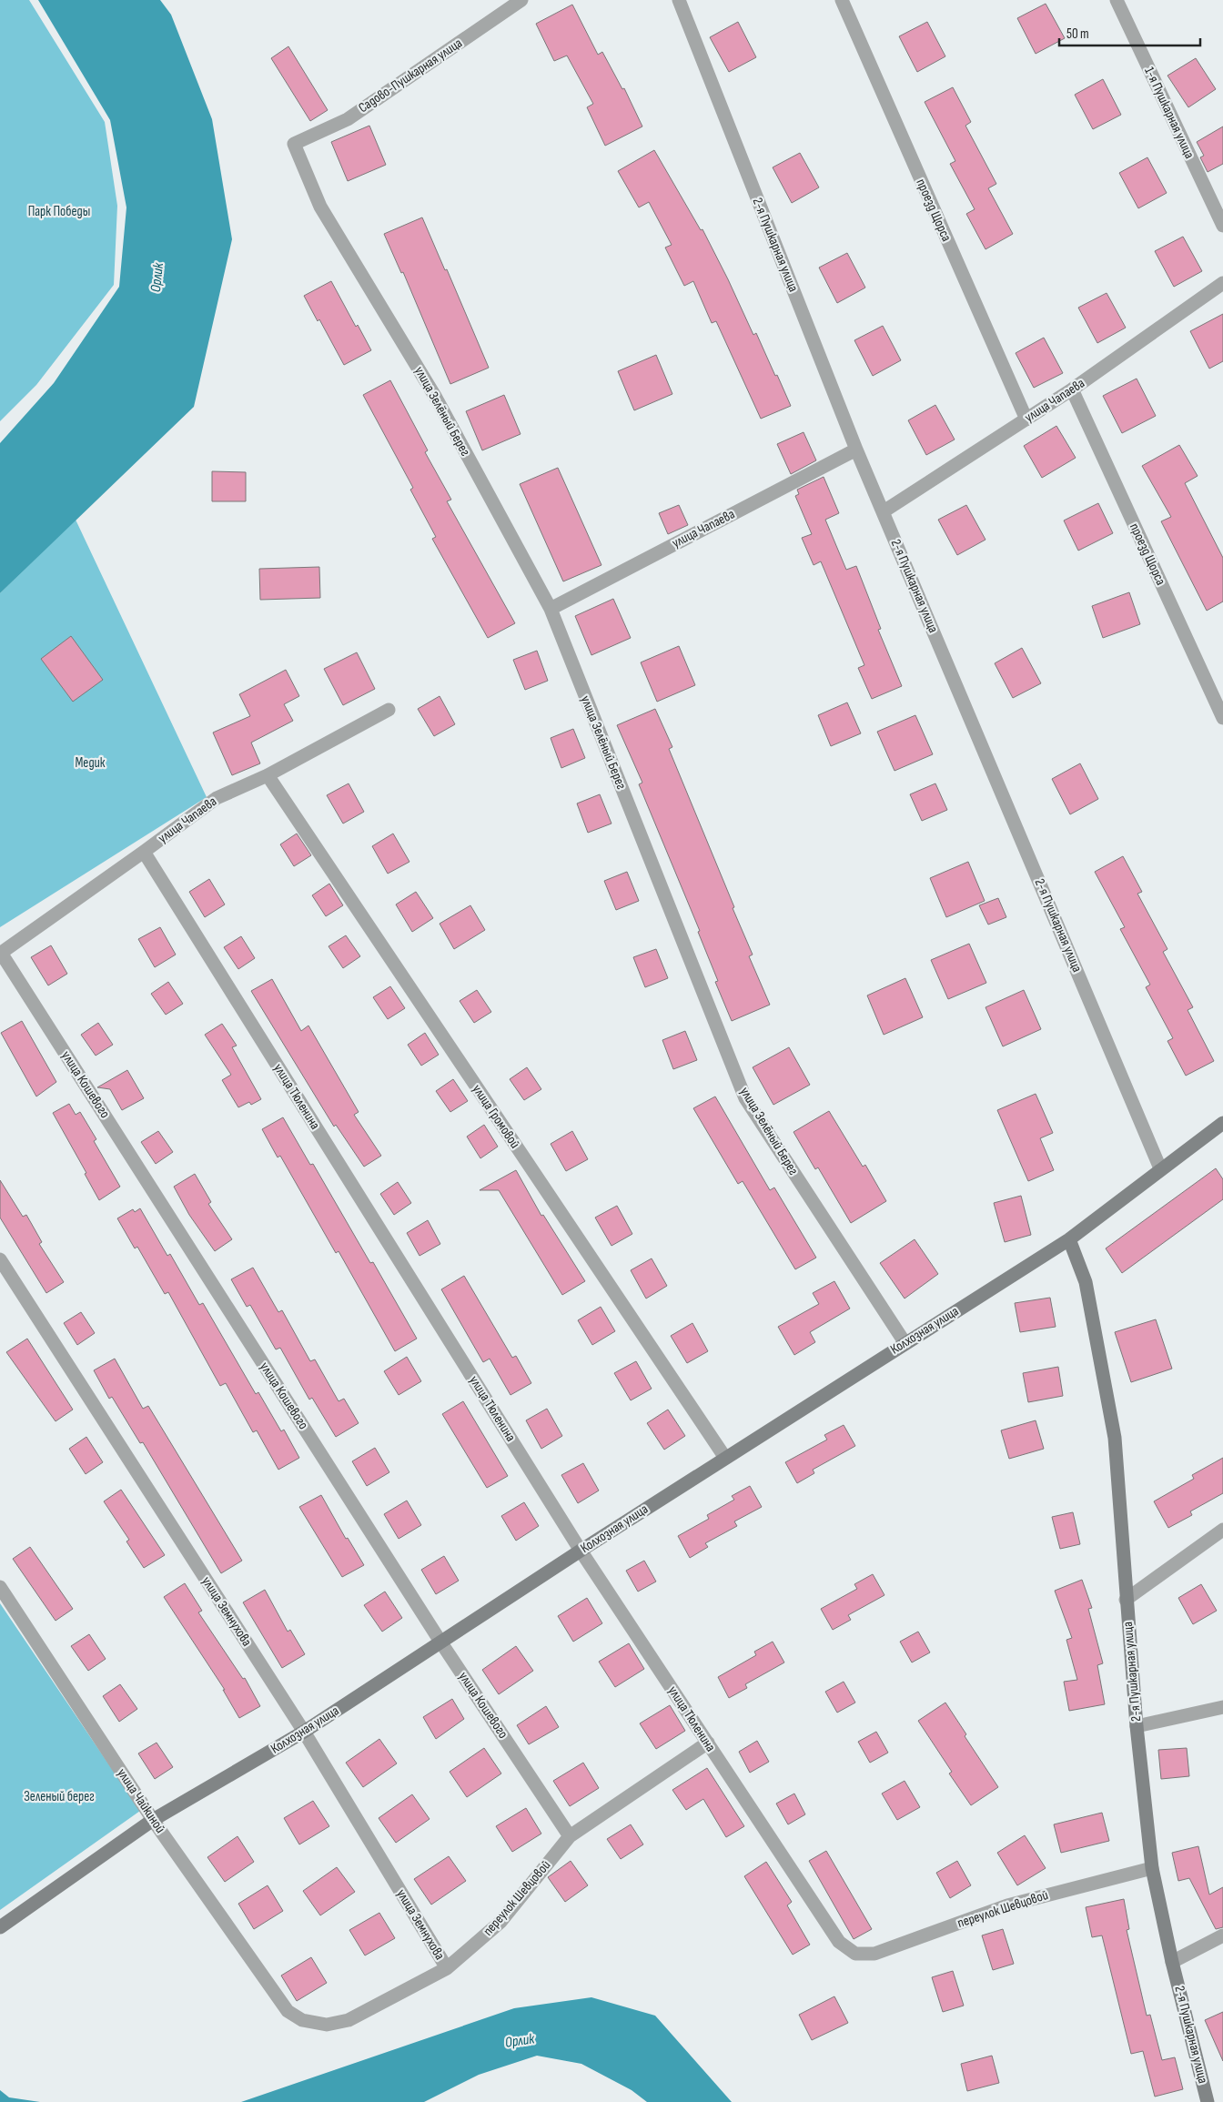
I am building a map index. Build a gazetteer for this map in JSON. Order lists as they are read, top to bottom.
{
  "streets": {
    "main road": ["2-я Пушкарная улица", "Колхозная улица"],
    "street": [
      "Садово-Пушкарная улица",
      "1-я Пушкарная улица",
      "проезд Щорса",
      "улица Чапаева",
      "улица Зелёный Берег",
      "улица Кошевого",
      "улица Тюленина",
      "улица Громовой",
      "улица Земнухова",
      "улица Чайкиной",
      "переулок Шевцовой"
    ]
  },
  "crossings": [
    ["Садово-Пушкарная улица", "улица Зелёный Берег"],
    ["проезд Щорса", "улица Чапаева"],
    ["2-я Пушкарная улица", "улица Чапаева"],
    ["2-я Пушкарная улица", "Колхозная улица"],
    ["2-я Пушкарная улица", "переулок Шевцовой"],
    ["улица Чапаева", "улица Зелёный Берег"],
    ["улица Чапаева", "улица Кошевого"],
    ["улица Чапаева", "улица Тюленина"],
    ["улица Чапаева", "улица Громовой"],
    ["улица Зелёный Берег", "Колхозная улица"],
    ["улица Кошевого", "Колхозная улица"],
    ["улица Кошевого", "переулок Шевцовой"],
    ["улица Тюленина", "Колхозная улица"],
    ["улица Тюленина", "переулок Шевцовой"],
    ["улица Громовой", "Колхозная улица"],
    ["Колхозная улица", "улица Земнухова"],
    ["Колхозная улица", "улица Чайкиной"],
    ["улица Земнухова", "переулок Шевцовой"],
    ["улица Чайкиной", "переулок Шевцовой"]
  ],
  "water": ["Орлик"],
  "parks": ["Парк Победы", "Медик", "Зеленый берег"],
  "scale_bar": "50 m"
}
